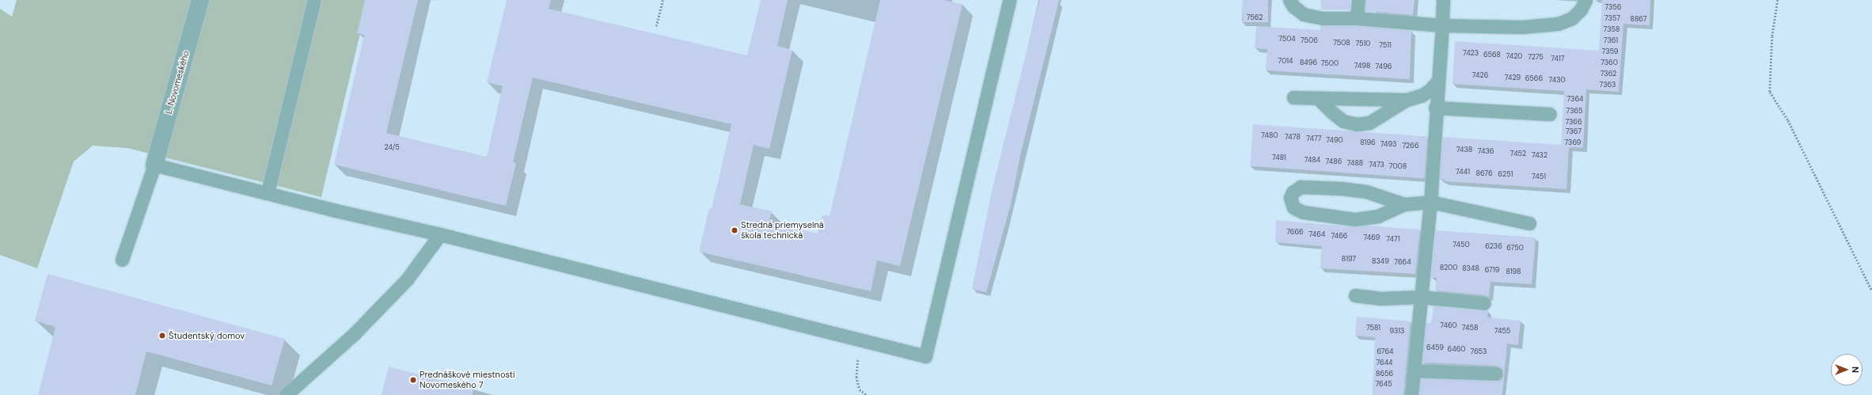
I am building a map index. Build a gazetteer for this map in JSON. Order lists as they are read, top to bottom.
{
  "streets": {
    "street": ["L. Novomeského"]
  },
  "places": ["Stredná priemyselná škola technická", "Študentský domov", "Prednáškové miestnosti Novomeského 7"],
  "house_numbers": [
    "7356",
    "7562",
    "7357",
    "8867",
    "7358",
    "7504",
    "7506",
    "7361",
    "7508",
    "7510",
    "7511",
    "7359",
    "7423",
    "6568",
    "7420",
    "7275",
    "7417",
    "7014",
    "8496",
    "7360",
    "7500",
    "7498",
    "7496",
    "7362",
    "7426",
    "7429",
    "6566",
    "7430",
    "7363",
    "7364",
    "7365",
    "7366",
    "7367",
    "7480",
    "7478",
    "7477",
    "7490",
    "8196",
    "7369",
    "7493",
    "7266",
    "24/5",
    "7438",
    "7436",
    "7452",
    "7432",
    "7481",
    "7484",
    "7486",
    "7488",
    "7473",
    "7008",
    "7441",
    "8676",
    "6251",
    "7451",
    "7666",
    "7464",
    "7466",
    "7469",
    "7471",
    "7450",
    "6236",
    "6750",
    "8197",
    "8349",
    "7664",
    "8200",
    "8348",
    "6719",
    "8198",
    "7460",
    "7581",
    "7458",
    "9313",
    "7455",
    "6459",
    "6460",
    "6764",
    "7653",
    "7644",
    "8656",
    "7645"
  ],
  "north": "right"
}
